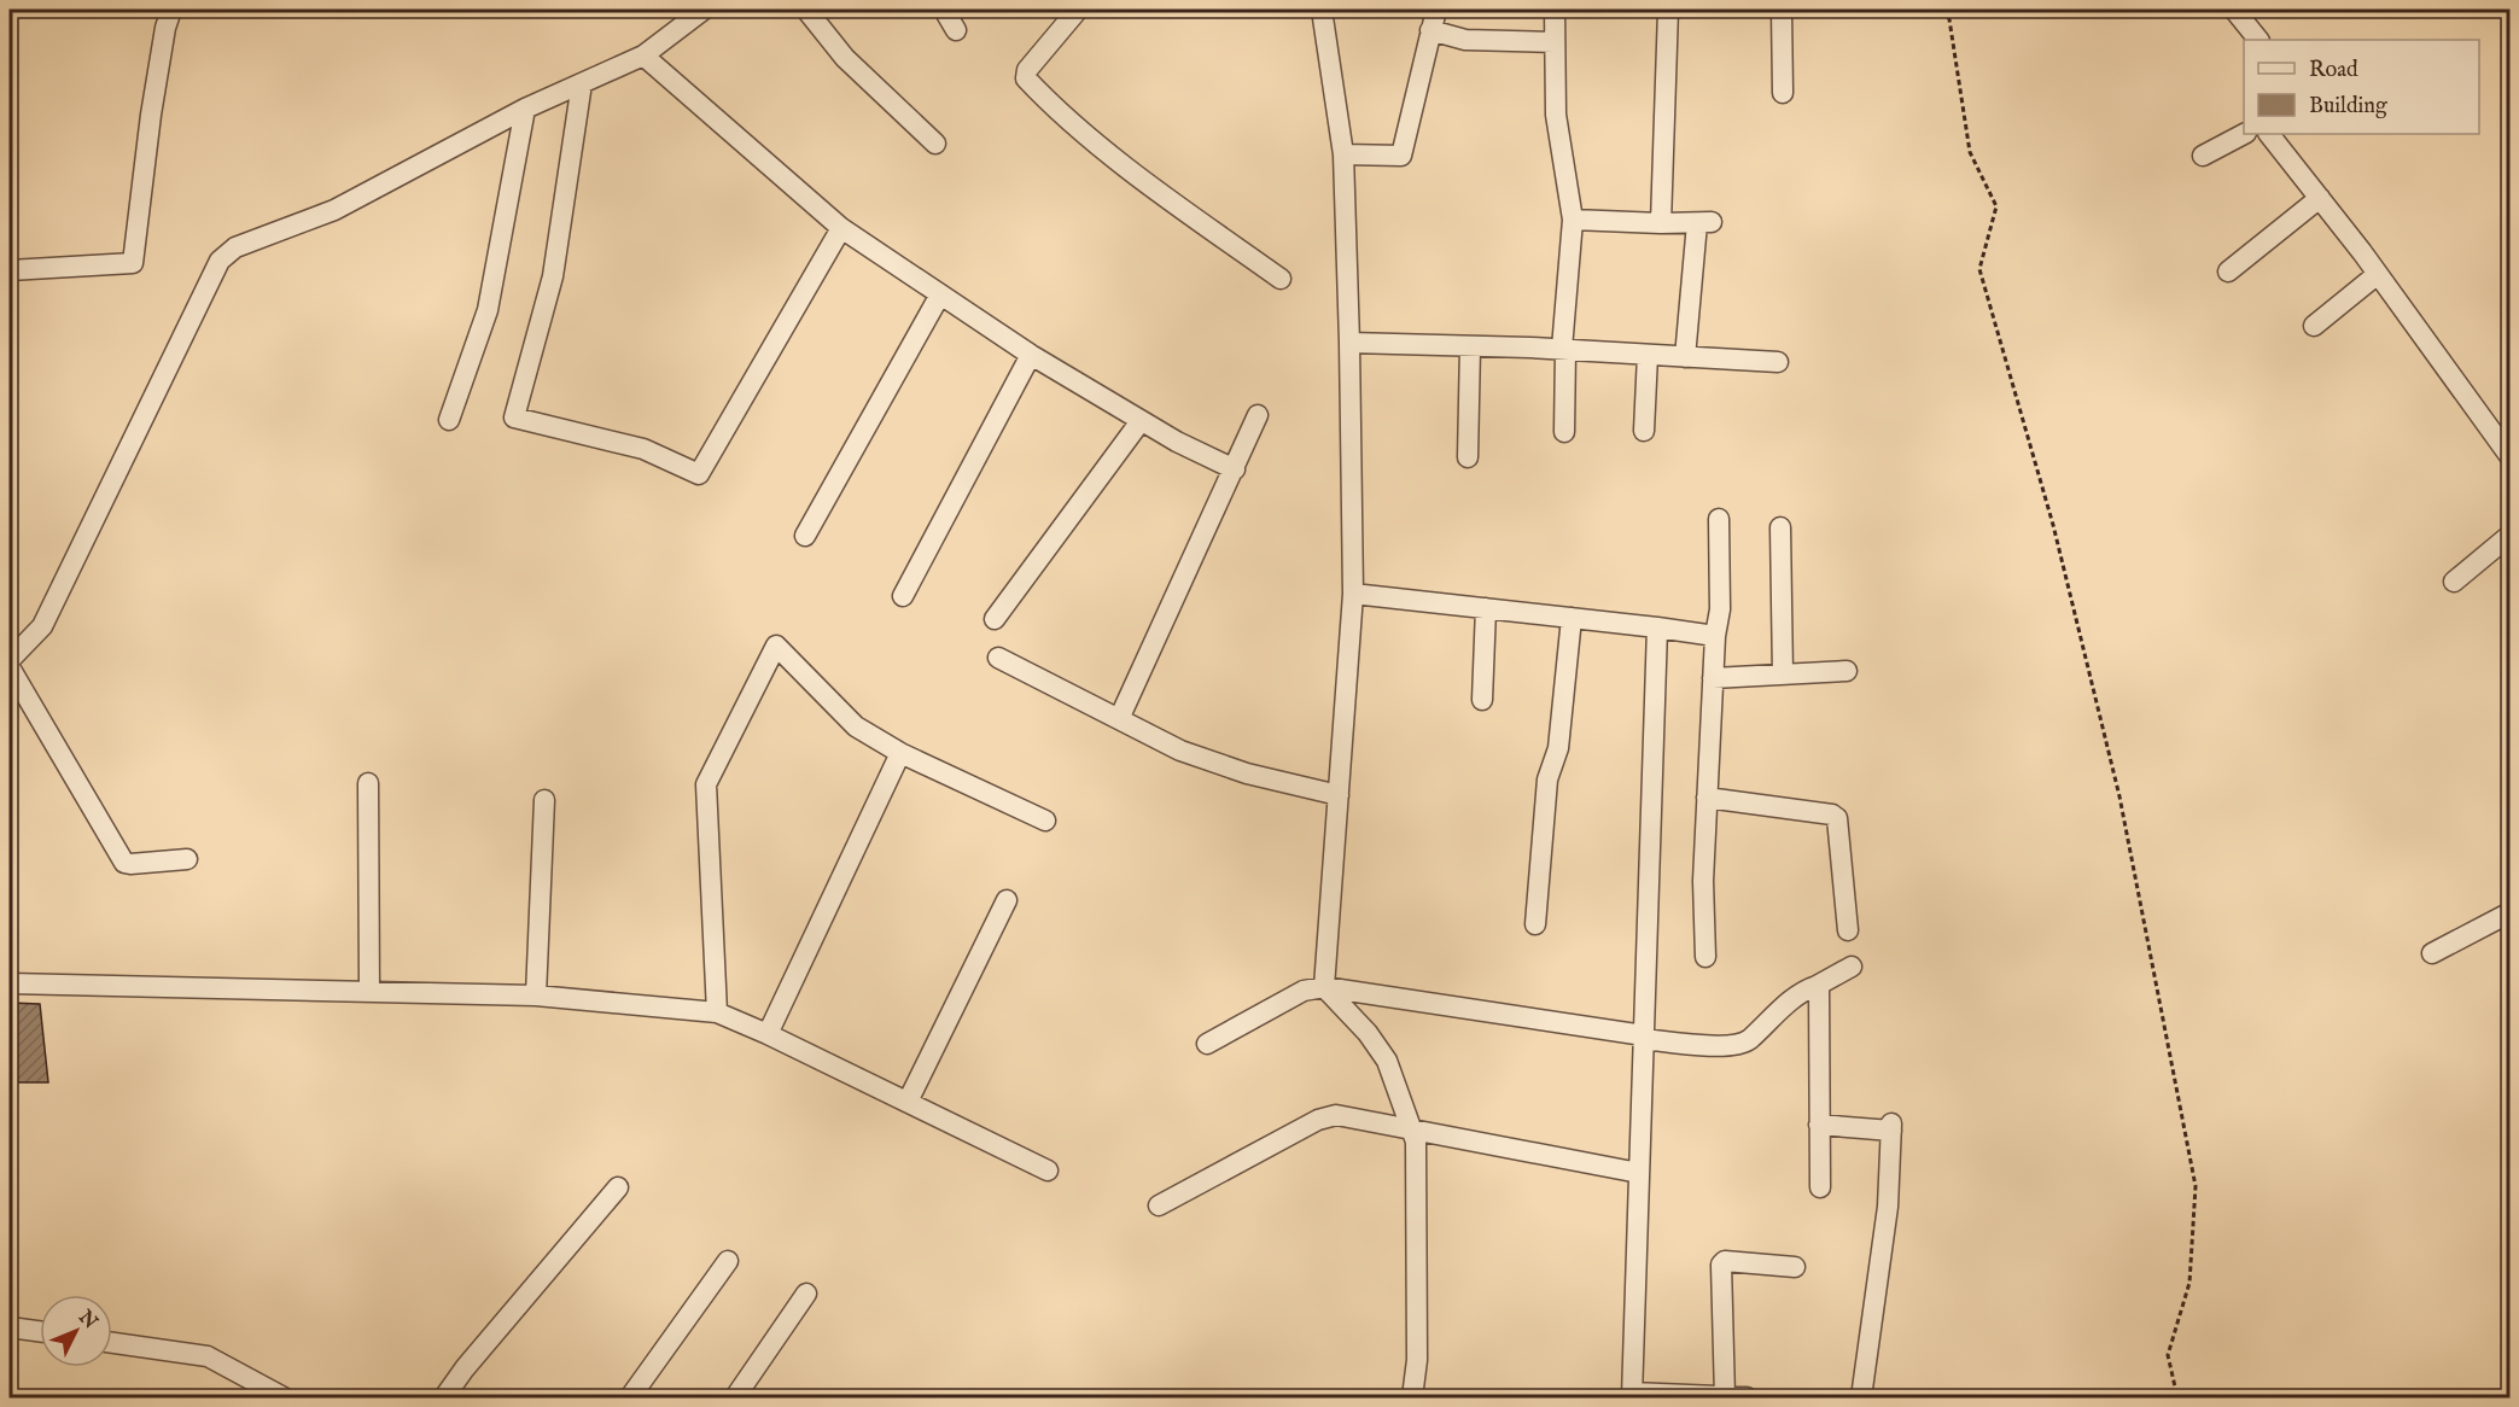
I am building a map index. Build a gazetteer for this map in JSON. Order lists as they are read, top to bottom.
{
  "legend": ["Road", "Building"],
  "north": "top right"
}
